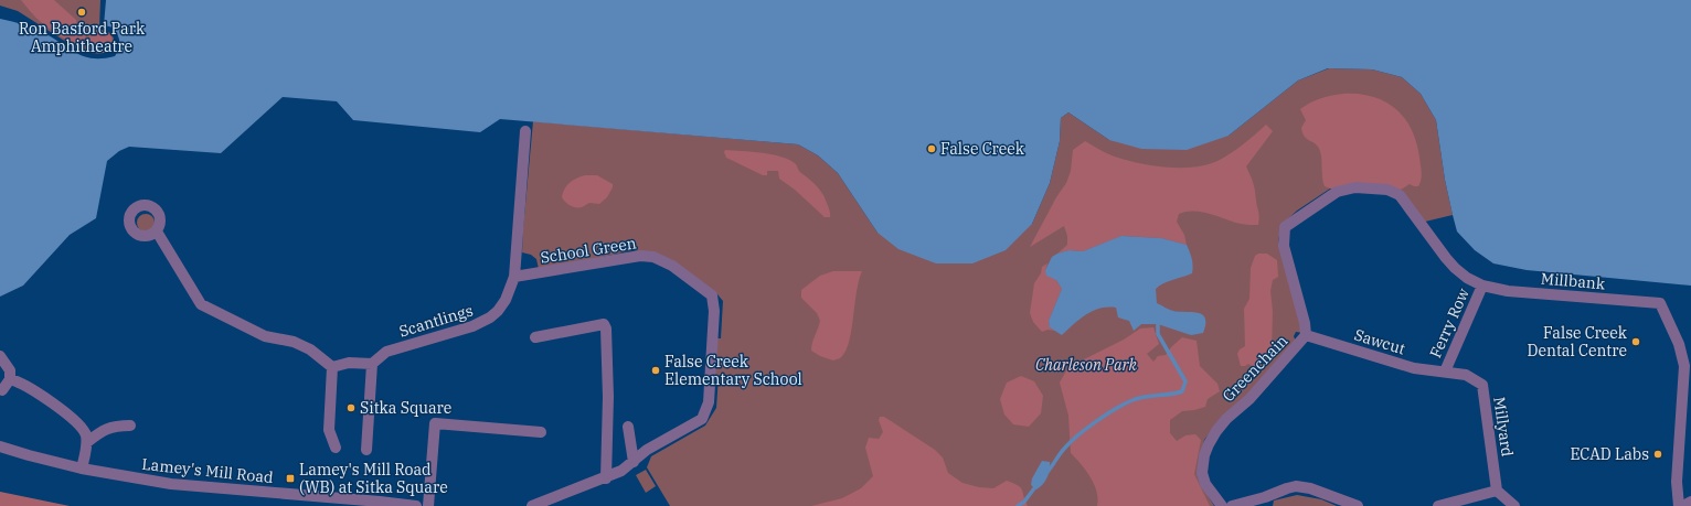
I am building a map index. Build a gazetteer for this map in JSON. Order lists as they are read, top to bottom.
{
  "streets": {
    "street": [
      "School Green",
      "Millbank",
      "Scantlings",
      "Ferry Row",
      "Sawcut",
      "Greenchain",
      "Millyard",
      "Lamey's Mill Road"
    ]
  },
  "crossings": [
    ["School Green", "Scantlings"],
    ["Millbank", "Ferry Row"],
    ["Millbank", "Greenchain"],
    ["Ferry Row", "Sawcut"],
    ["Ferry Row", "Greenchain"],
    ["Ferry Row", "Millyard"],
    ["Sawcut", "Greenchain"],
    ["Sawcut", "Millyard"]
  ],
  "parks": ["Charleson Park"],
  "places": {
    "other": [
      "Ron Basford Park Amphitheatre",
      "False Creek",
      "False Creek Dental Centre",
      "False Creek Elementary School",
      "Sitka Square",
      "ECAD Labs"
    ],
    "transit": ["Lamey's Mill Road (WB) at Sitka Square"]
  }
}
